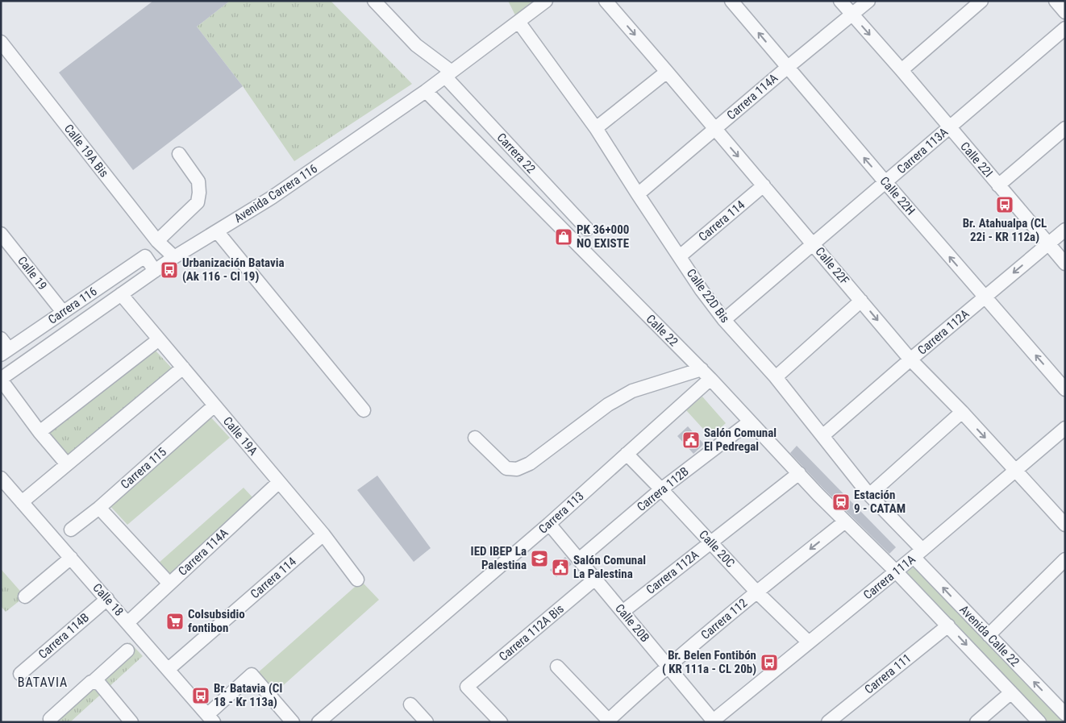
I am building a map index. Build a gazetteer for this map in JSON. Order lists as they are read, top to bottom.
{
  "streets": {
    "street": [
      "Carrera 114A",
      "Calle 19A Bis",
      "Carrera 113A",
      "Carrera 22",
      "Calle 22I",
      "Avenida Carrera 116",
      "Calle 22H",
      "Carrera 114",
      "Calle 22F",
      "Calle 19",
      "Calle 22D Bis",
      "Carrera 116",
      "Calle 22",
      "Carrera 112A",
      "Calle 19A",
      "Carrera 115",
      "Carrera 112B",
      "Carrera 113",
      "Calle 20C",
      "Carrera 111A",
      "Calle 18",
      "Carrera 112",
      "Calle 20B",
      "Carrera 112A Bis",
      "Carrera 114B",
      "Avenida Calle 22",
      "Carrera 111"
    ]
  },
  "crossings": [
    ["Carrera 114A", "Calle 22I"],
    ["Carrera 114A", "Calle 22H"],
    ["Carrera 114A", "Calle 22F"],
    ["Carrera 114A", "Calle 22D Bis"],
    ["Carrera 114A", "Calle 19A"],
    ["Carrera 114A", "Calle 18"],
    ["Calle 19A Bis", "Avenida Carrera 116"],
    ["Carrera 113A", "Calle 22I"],
    ["Carrera 113A", "Calle 22H"],
    ["Carrera 113A", "Calle 22F"],
    ["Carrera 113A", "Calle 22D Bis"],
    ["Carrera 22", "Avenida Carrera 116"],
    ["Calle 22I", "Carrera 112A"],
    ["Avenida Carrera 116", "Calle 22D Bis"],
    ["Avenida Carrera 116", "Carrera 116"],
    ["Avenida Carrera 116", "Calle 22"],
    ["Avenida Carrera 116", "Calle 19A"],
    ["Calle 22H", "Carrera 112A"],
    ["Carrera 114", "Calle 22F"],
    ["Carrera 114", "Calle 22D Bis"],
    ["Carrera 114", "Calle 19A"],
    ["Carrera 114", "Calle 18"],
    ["Calle 22F", "Carrera 112A"],
    ["Calle 22F", "Carrera 111A"],
    ["Calle 19", "Carrera 116"],
    ["Calle 22D Bis", "Carrera 112A"],
    ["Calle 22D Bis", "Carrera 111A"],
    ["Calle 22D Bis", "Avenida Calle 22"],
    ["Calle 22", "Carrera 112A"],
    ["Calle 22", "Carrera 112B"],
    ["Calle 22", "Carrera 113"],
    ["Calle 22", "Carrera 111A"],
    ["Calle 22", "Carrera 112"],
    ["Calle 22", "Avenida Calle 22"],
    ["Carrera 112A", "Calle 20C"],
    ["Carrera 112A", "Calle 20B"],
    ["Calle 19A", "Carrera 115"],
    ["Carrera 112B", "Calle 20C"],
    ["Carrera 112B", "Calle 20B"],
    ["Carrera 113", "Calle 20C"],
    ["Carrera 113", "Calle 20B"],
    ["Calle 20C", "Carrera 111A"],
    ["Calle 20C", "Carrera 112"],
    ["Carrera 111A", "Calle 20B"],
    ["Carrera 111A", "Avenida Calle 22"],
    ["Calle 18", "Carrera 114B"],
    ["Carrera 112", "Calle 20B"],
    ["Calle 20B", "Carrera 112A Bis"],
    ["Avenida Calle 22", "Carrera 111"]
  ],
  "one_way": ["Calle 22H", "Calle 22F", "Carrera 112"],
  "districts": ["BATAVIA"],
  "places": {
    "bus stop": [
      "Br. Atahualpa (CL 22i - KR 112a)",
      "Urbanización Batavia (Ak 116 - Cl 19)",
      "Br. Belen Fontibón ( KR 111a - CL 20b)",
      "Br. Batavia (Cl 18 - Kr 113a)"
    ],
    "shop": ["PK 36+000 NO EXISTE"],
    "public building": ["Salón Comunal El Pedregal", "Salón Comunal La Palestina"],
    "station": ["Estación 9 - CATAM"],
    "school or university": ["IED IBEP La Palestina"],
    "supermarket": ["Colsubsidio fontibon"]
  }
}
